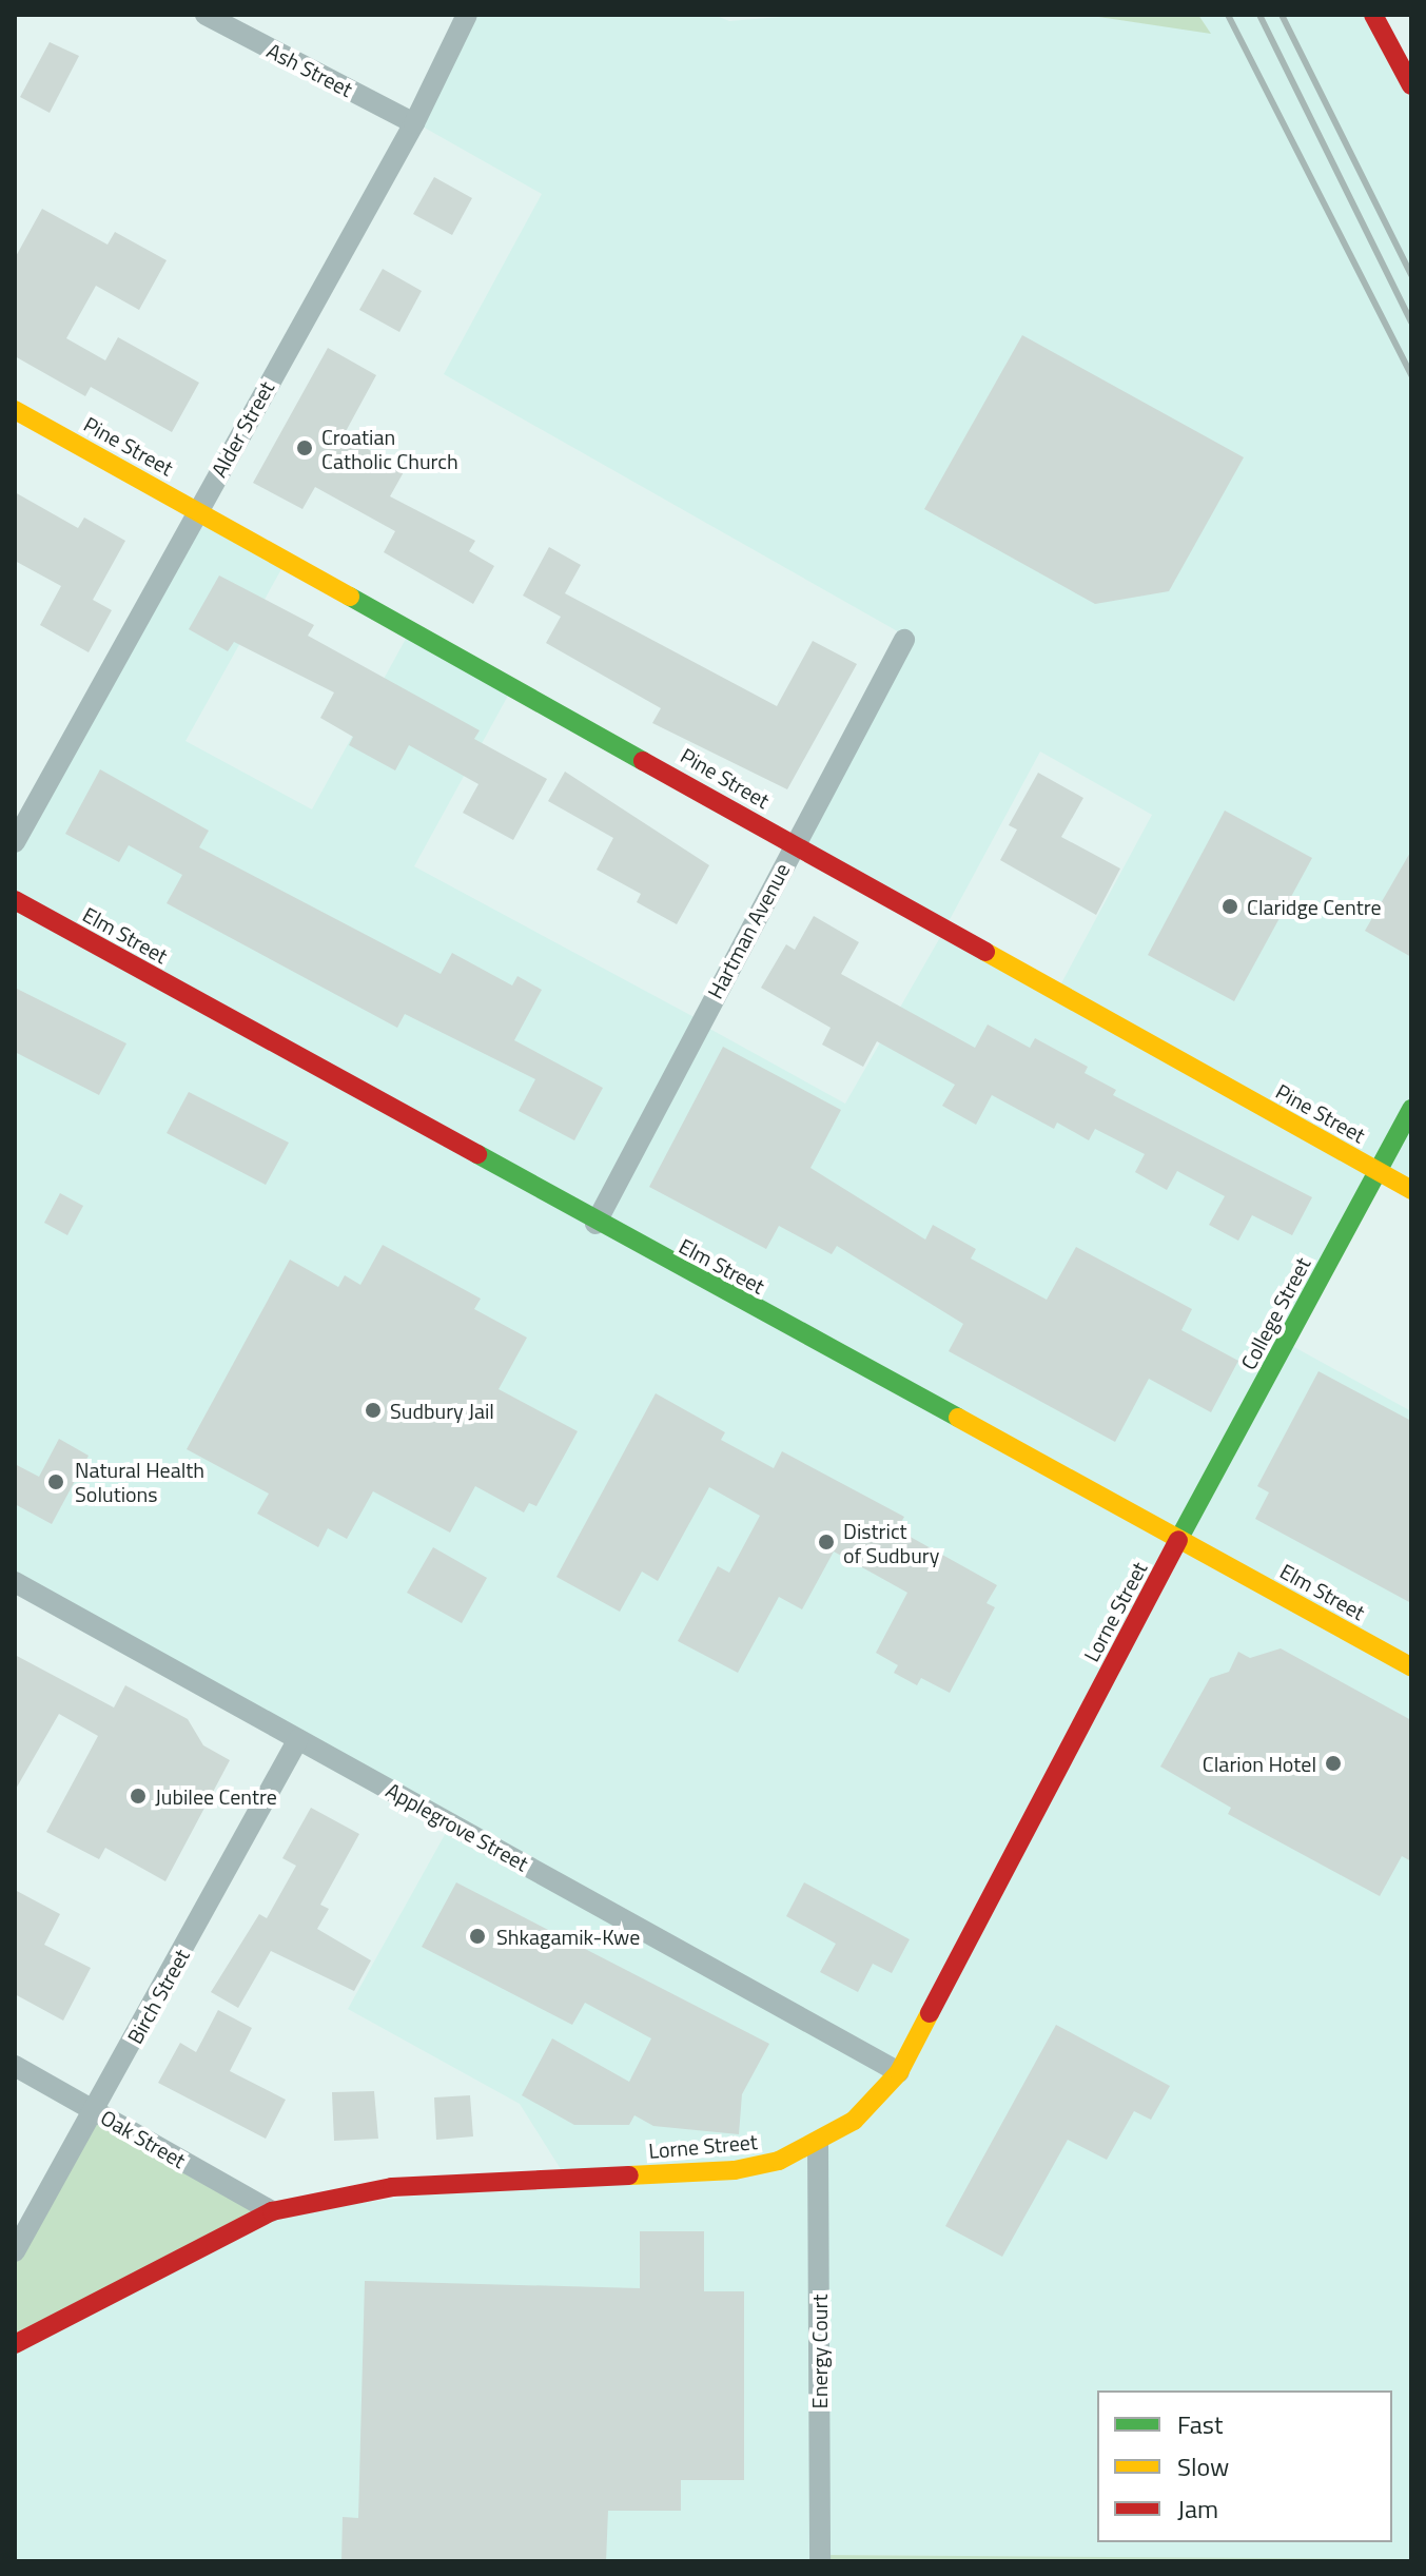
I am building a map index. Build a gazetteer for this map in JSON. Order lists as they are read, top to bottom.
{
  "streets": {
    "main road": [
      "Pine Street",
      "Elm Street",
      "College Street",
      "Lorne Street"
    ],
    "street": [
      "Ash Street",
      "Alder Street",
      "Hartman Avenue",
      "Applegrove Street",
      "Birch Street",
      "Oak Street",
      "Energy Court"
    ]
  },
  "crossings": [
    ["Ash Street", "Alder Street"],
    ["Alder Street", "Pine Street"],
    ["Pine Street", "Hartman Avenue"],
    ["Pine Street", "College Street"],
    ["Hartman Avenue", "Elm Street"],
    ["Elm Street", "College Street"],
    ["Elm Street", "Lorne Street"],
    ["College Street", "Lorne Street"],
    ["Lorne Street", "Applegrove Street"],
    ["Lorne Street", "Oak Street"],
    ["Lorne Street", "Energy Court"],
    ["Applegrove Street", "Birch Street"],
    ["Birch Street", "Oak Street"]
  ],
  "places": [
    "Croatian Catholic Church",
    "Claridge Centre",
    "Sudbury Jail",
    "Natural Health Solutions",
    "District of Sudbury",
    "Clarion Hotel",
    "Jubilee Centre",
    "Shkagamik-Kwe"
  ],
  "legend": ["Fast", "Slow", "Jam"]
}
